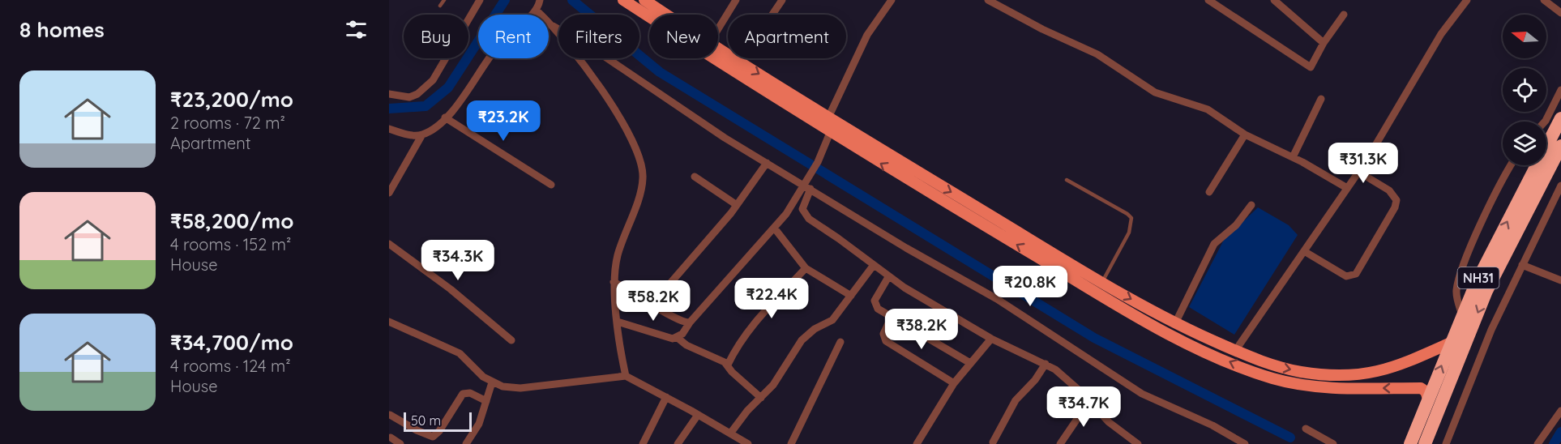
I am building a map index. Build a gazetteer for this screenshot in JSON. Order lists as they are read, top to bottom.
{
  "streets": {
    "highway": ["NH31"]
  },
  "scale_bar": "50 m",
  "north": "left",
  "page": {
    "heading": "8 homes",
    "chip": [
      "Buy",
      "Rent",
      "Filters",
      "New",
      "Apartment"
    ],
    "list": [
      {
        "name": "₹23,200/mo",
        "note": "2 rooms · 72 m² · Apartment"
      },
      {
        "name": "₹58,200/mo",
        "note": "4 rooms · 152 m² · House"
      },
      {
        "name": "₹34,700/mo",
        "note": "4 rooms · 124 m² · House"
      }
    ],
    "price": [
      "₹23.2K",
      "₹31.3K",
      "₹34.3K",
      "₹20.8K",
      "₹22.4K",
      "₹58.2K",
      "₹38.2K",
      "₹34.7K"
    ],
    "scale": "50 m"
  }
}
